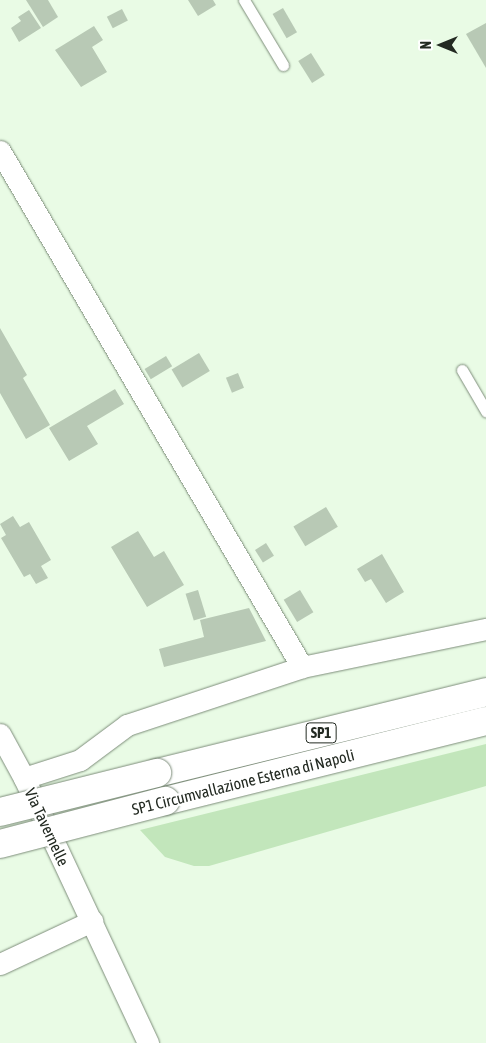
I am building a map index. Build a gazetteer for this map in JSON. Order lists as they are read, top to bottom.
{
  "streets": {
    "highway": ["SP1", "SP1 Circumvallazione Esterna di Napoli"],
    "street": ["Via Tavernelle"]
  },
  "north": "left"
}
